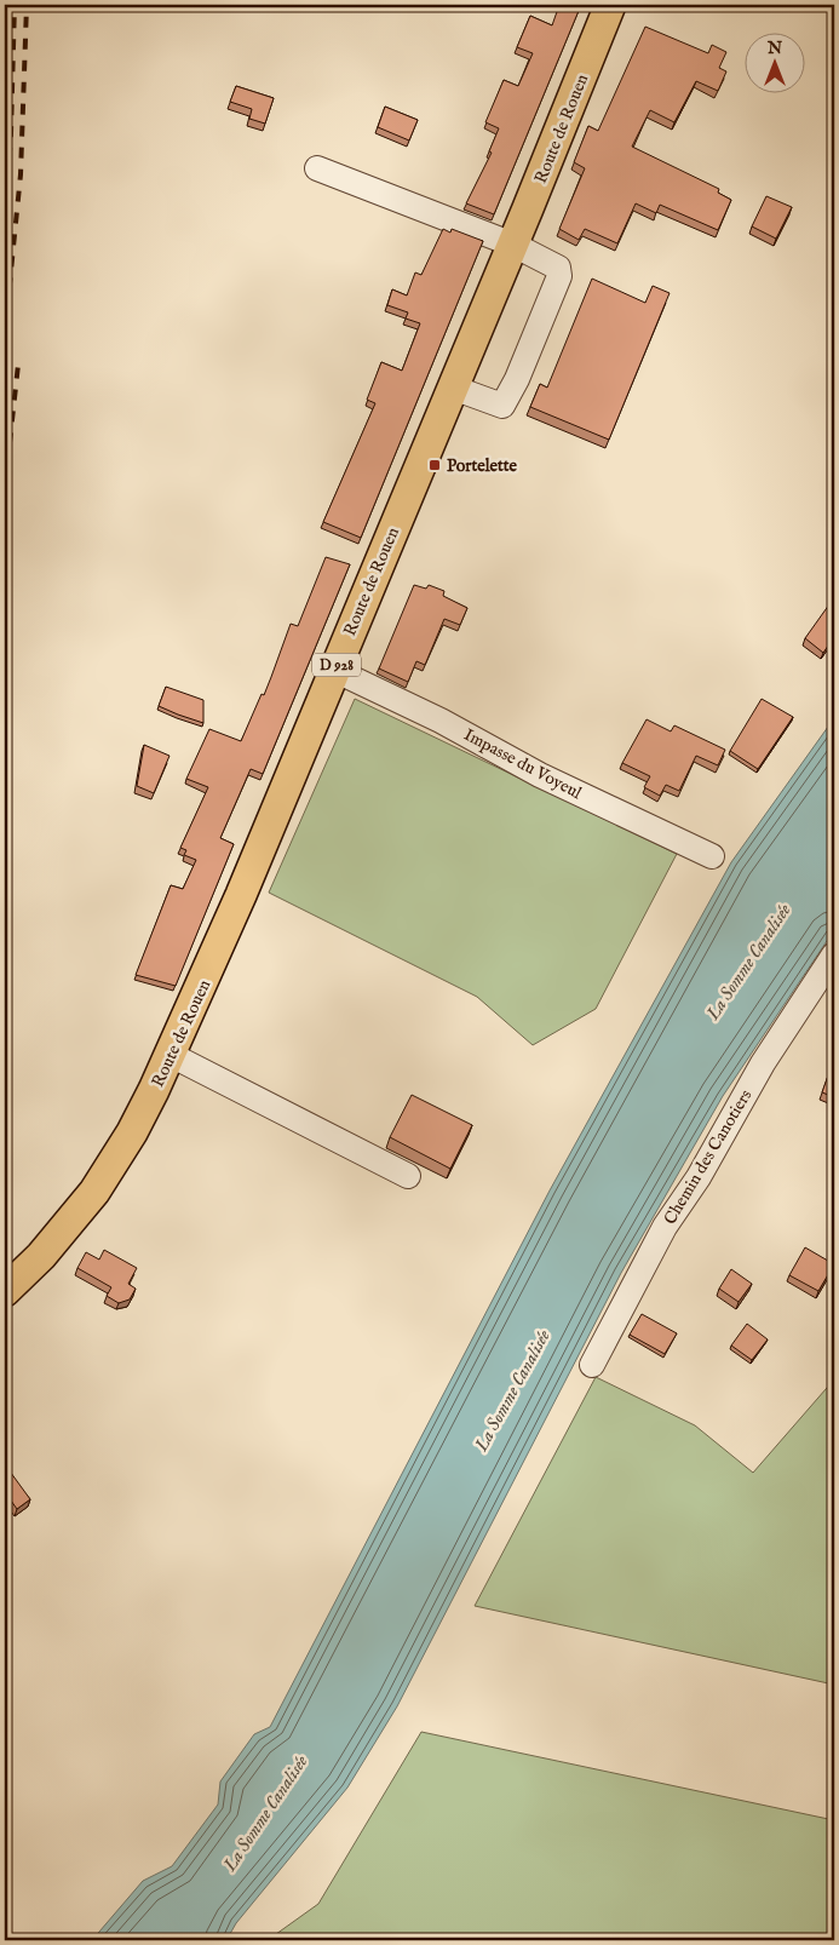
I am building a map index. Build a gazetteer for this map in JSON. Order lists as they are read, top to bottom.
{
  "streets": {
    "main road": ["Route de Rouen", "D 928"],
    "street": ["Impasse du Voyeul", "Chemin des Canotiers"]
  },
  "crossings": [
    ["Route de Rouen", "Impasse du Voyeul"]
  ],
  "water": ["La Somme Canalisée"],
  "places": {
    "transit": ["Portelette"]
  },
  "north": "top"
}
